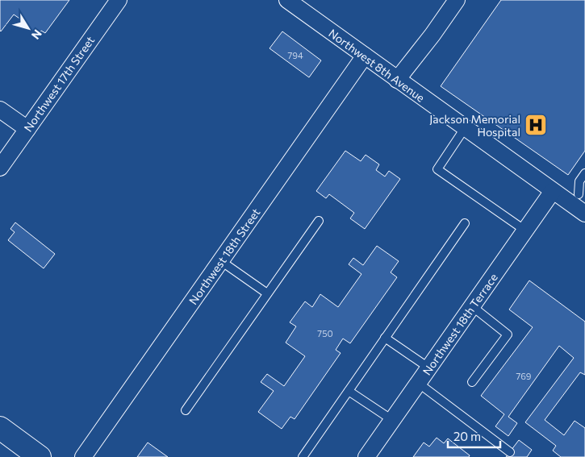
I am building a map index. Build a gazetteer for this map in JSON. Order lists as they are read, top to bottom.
{
  "streets": {
    "street": [
      "Northwest 8th Avenue",
      "Northwest 17th Street",
      "Northwest 18th Street",
      "Northwest 18th Terrace"
    ]
  },
  "crossings": [
    ["Northwest 8th Avenue", "Northwest 18th Street"],
    ["Northwest 8th Avenue", "Northwest 18th Terrace"]
  ],
  "places": {
    "hospital": ["Jackson Memorial Hospital"]
  },
  "house_numbers": ["794", "750", "769"],
  "scale_bar": "20 m",
  "north": "bottom right"
}
